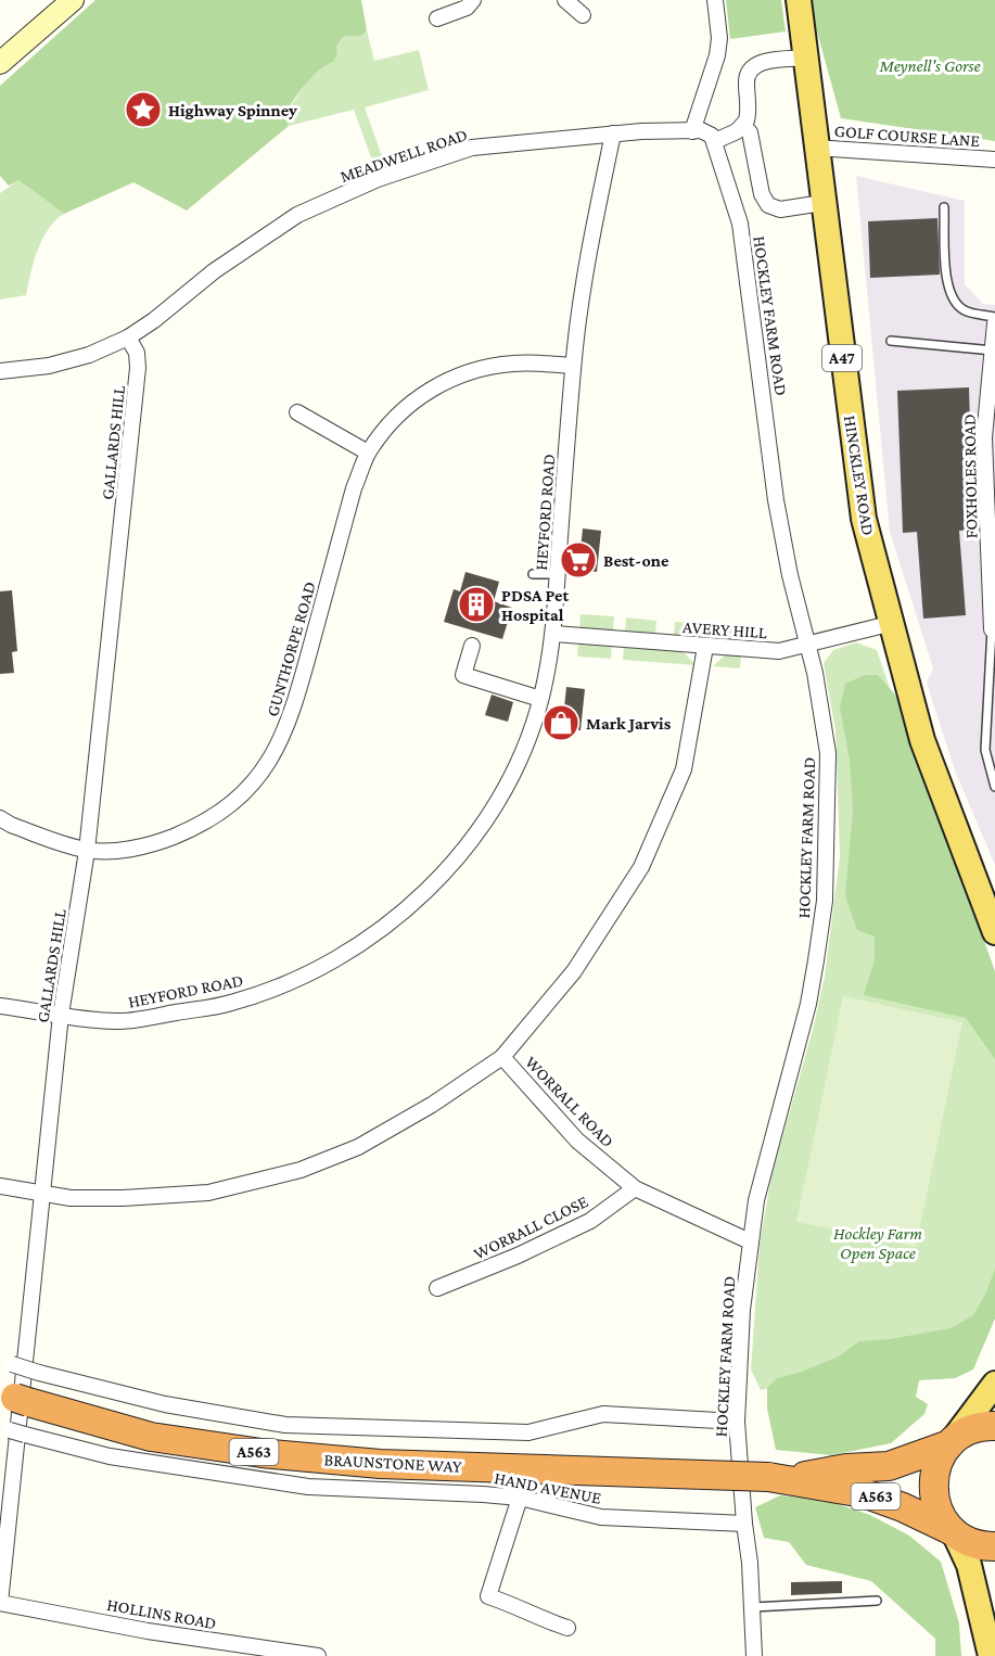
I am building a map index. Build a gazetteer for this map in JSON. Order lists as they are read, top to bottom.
{
  "streets": {
    "highway": ["A563", "BRAUNSTONE WAY"],
    "main road": ["A47", "HINCKLEY ROAD"],
    "street": [
      "GOLF COURSE LANE",
      "MEADWELL ROAD",
      "HOCKLEY FARM ROAD",
      "GALLARDS HILL",
      "FOXHOLES ROAD",
      "HEYFORD ROAD",
      "AVERY HILL",
      "GUNTHORPE ROAD",
      "WORRALL ROAD",
      "WORRALL CLOSE",
      "HAND AVENUE",
      "HOLLINS ROAD"
    ]
  },
  "crossings": [
    ["GOLF COURSE LANE", "HINCKLEY ROAD"],
    ["MEADWELL ROAD", "HOCKLEY FARM ROAD"],
    ["MEADWELL ROAD", "GALLARDS HILL"],
    ["MEADWELL ROAD", "HEYFORD ROAD"],
    ["HOCKLEY FARM ROAD", "AVERY HILL"],
    ["HOCKLEY FARM ROAD", "WORRALL ROAD"],
    ["HOCKLEY FARM ROAD", "HAND AVENUE"],
    ["GALLARDS HILL", "HEYFORD ROAD"],
    ["GALLARDS HILL", "GUNTHORPE ROAD"],
    ["GALLARDS HILL", "HOLLINS ROAD"],
    ["HINCKLEY ROAD", "AVERY HILL"],
    ["HEYFORD ROAD", "AVERY HILL"],
    ["HEYFORD ROAD", "GUNTHORPE ROAD"],
    ["WORRALL ROAD", "WORRALL CLOSE"],
    ["A563", "BRAUNSTONE WAY"]
  ],
  "parks": ["Meynell's Gorse", "Hockley Farm Open Space"],
  "places": {
    "place": ["Highway Spinney"],
    "supermarket": ["Best-one"],
    "building": ["PDSA Pet Hospital"],
    "shop": ["Mark Jarvis"]
  }
}
